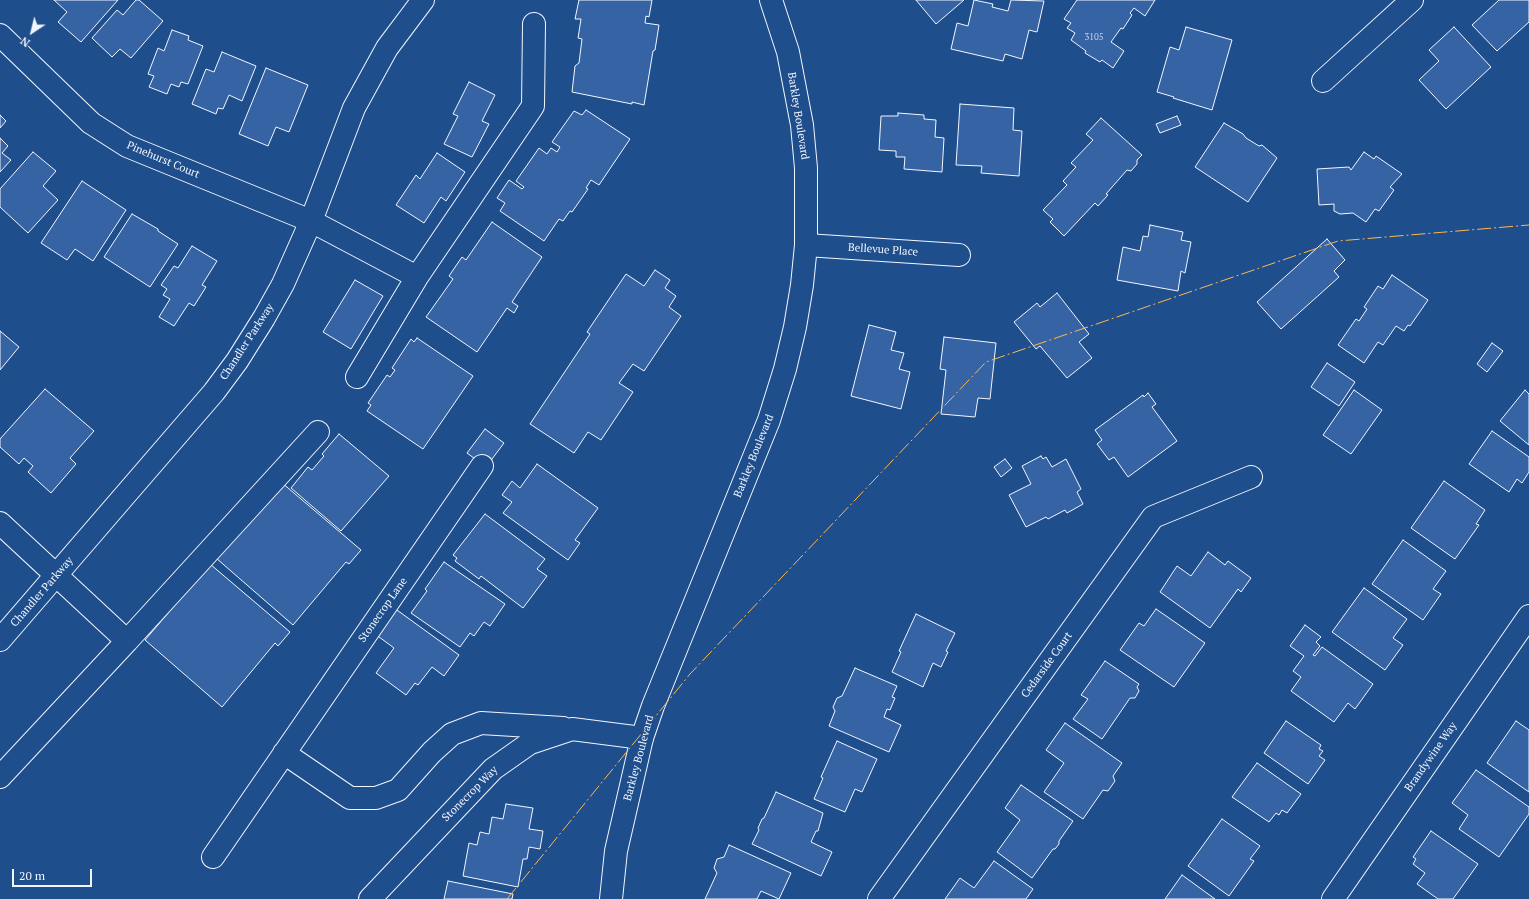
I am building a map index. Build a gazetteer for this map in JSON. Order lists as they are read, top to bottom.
{
  "streets": {
    "street": [
      "Barkley Boulevard",
      "Pinehurst Court",
      "Bellevue Place",
      "Chandler Parkway",
      "Stonecrop Lane",
      "Cedarside Court",
      "Brandywine Way",
      "Stonecrop Way"
    ]
  },
  "crossings": [
    ["Barkley Boulevard", "Bellevue Place"],
    ["Barkley Boulevard", "Stonecrop Way"],
    ["Pinehurst Court", "Chandler Parkway"]
  ],
  "house_numbers": ["3105"],
  "scale_bar": "20 m",
  "north": "bottom left"
}
